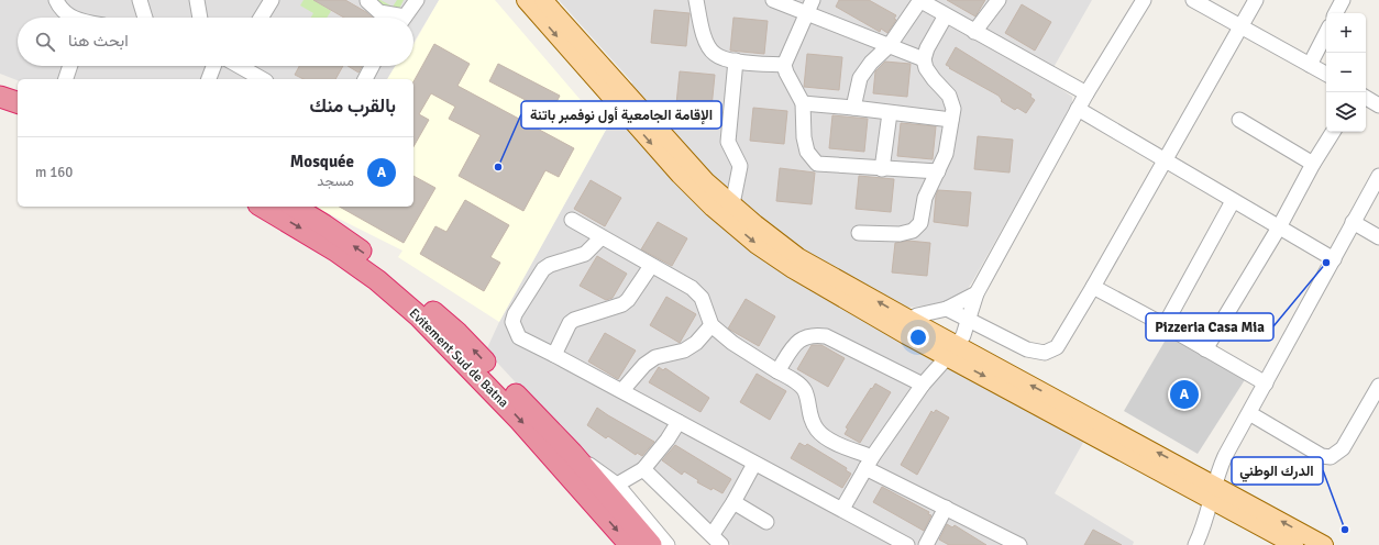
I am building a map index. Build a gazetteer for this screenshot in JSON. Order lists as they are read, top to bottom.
{
  "streets": {
    "highway": ["Evitement Sud de Batna"]
  },
  "places": ["الإقامة الجامعية أول نوفمبر باتنة", "Pizzeria Casa Mia", "الدرك الوطني"],
  "page": {
    "map_buttons": ["+", "−"],
    "search": "ابحث هنا",
    "heading": "بالقرب منك",
    "list": [
      {
        "mark": "A",
        "name": "Mosquée",
        "note": "مسجد",
        "value": "160 m"
      }
    ],
    "pins": "A"
  }
}
